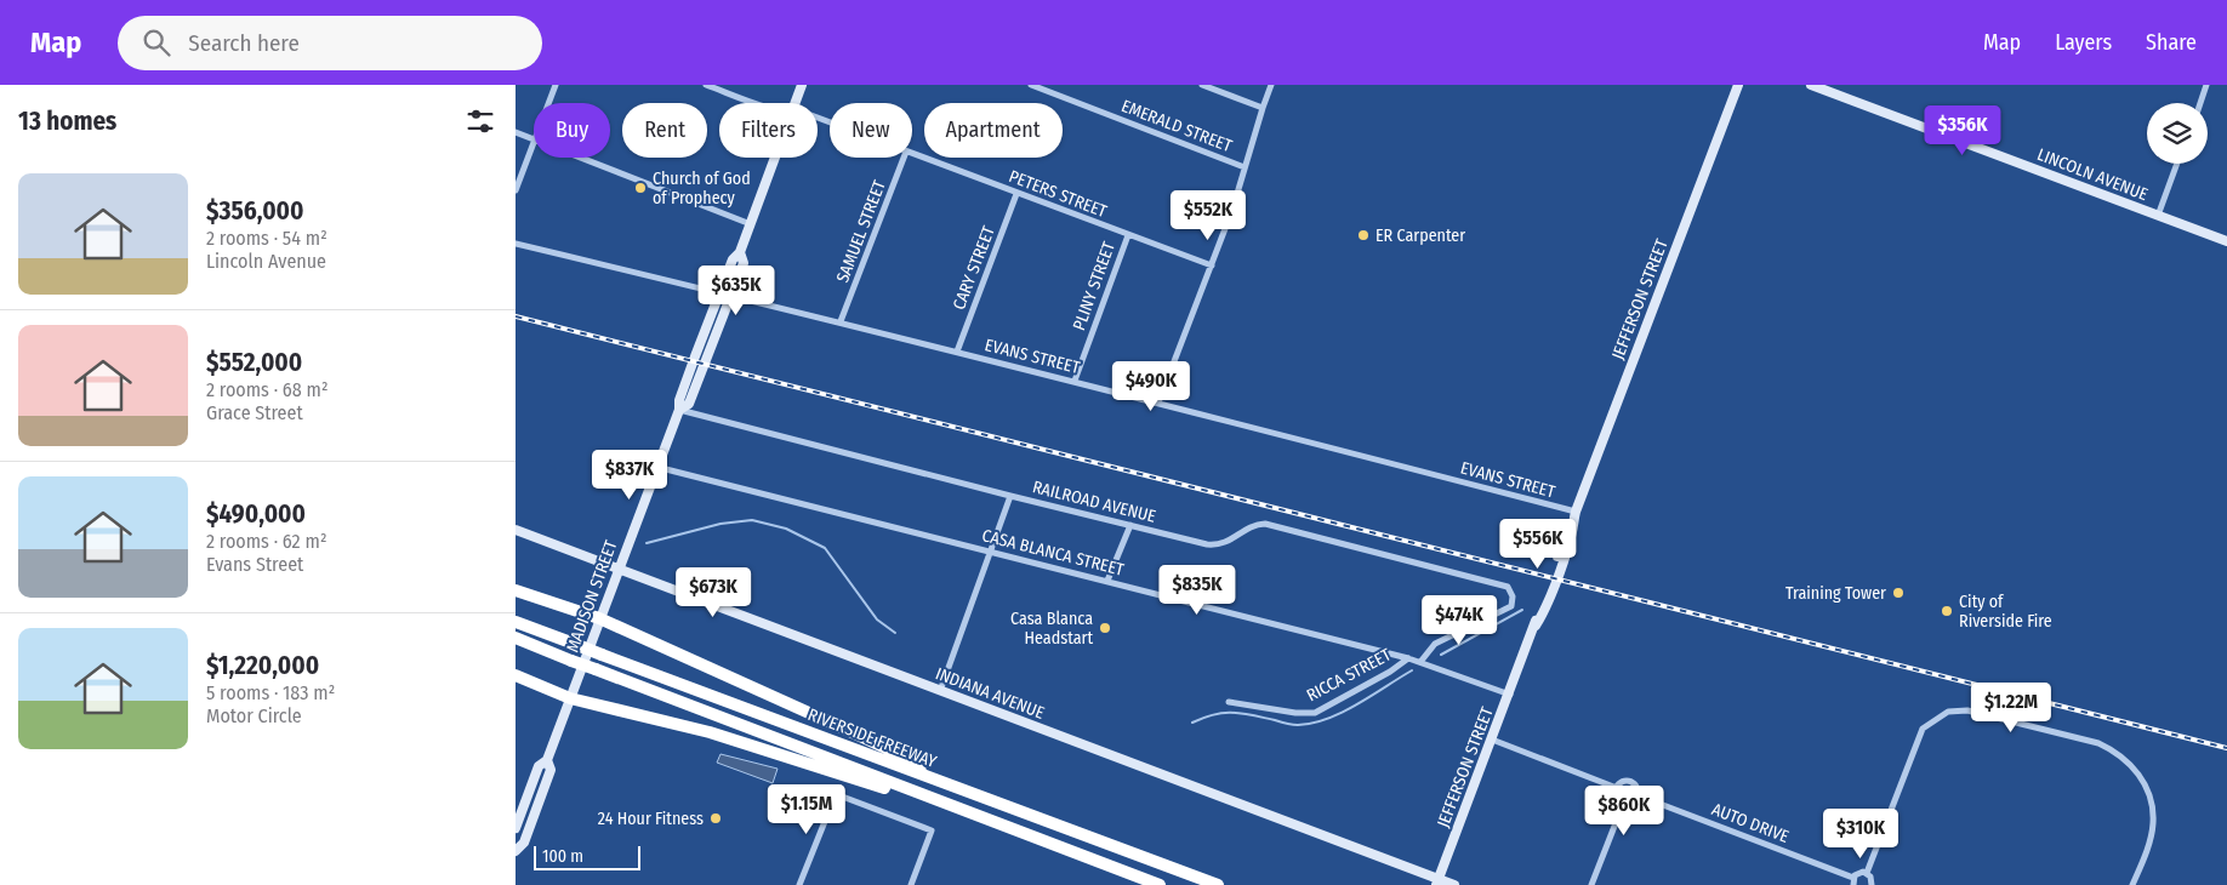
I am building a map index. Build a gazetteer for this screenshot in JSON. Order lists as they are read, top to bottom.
{
  "streets": {
    "highway": ["RIVERSIDE FREEWAY"],
    "street": [
      "EMERALD STREET",
      "LINCOLN AVENUE",
      "PETERS STREET",
      "SAMUEL STREET",
      "CARY STREET",
      "PLINY STREET",
      "JEFFERSON STREET",
      "EVANS STREET",
      "RAILROAD AVENUE",
      "CASA BLANCA STREET",
      "MADISON STREET",
      "RICCA STREET",
      "INDIANA AVENUE",
      "AUTO DRIVE"
    ]
  },
  "crossings": [
    ["PETERS STREET", "CARY STREET"],
    ["PETERS STREET", "PLINY STREET"],
    ["SAMUEL STREET", "EVANS STREET"],
    ["CARY STREET", "EVANS STREET"],
    ["PLINY STREET", "EVANS STREET"],
    ["JEFFERSON STREET", "EVANS STREET"],
    ["JEFFERSON STREET", "CASA BLANCA STREET"],
    ["JEFFERSON STREET", "INDIANA AVENUE"],
    ["JEFFERSON STREET", "AUTO DRIVE"],
    ["EVANS STREET", "MADISON STREET"],
    ["RAILROAD AVENUE", "CASA BLANCA STREET"],
    ["RAILROAD AVENUE", "MADISON STREET"],
    ["CASA BLANCA STREET", "MADISON STREET"],
    ["CASA BLANCA STREET", "RICCA STREET"],
    ["MADISON STREET", "INDIANA AVENUE"]
  ],
  "places": [
    "Church of God of Prophecy",
    "ER Carpenter",
    "Training Tower",
    "City of Riverside Fire",
    "Casa Blanca Headstart",
    "24 Hour Fitness"
  ],
  "scale_bar": "100 m",
  "page": {
    "header": "Map",
    "search": "Search here",
    "nav": ["Map", "Layers", "Share"],
    "heading": "13 homes",
    "chip": [
      "Buy",
      "Rent",
      "Filters",
      "New",
      "Apartment"
    ],
    "price": [
      "$356K",
      "$552K",
      "$635K",
      "$490K",
      "$837K",
      "$556K",
      "$835K",
      "$673K",
      "$474K",
      "$1.22M",
      "$1.15M",
      "$860K",
      "$310K"
    ],
    "list": [
      {
        "name": "$356,000",
        "note": "2 rooms · 54 m² · Lincoln Avenue"
      },
      {
        "name": "$552,000",
        "note": "2 rooms · 68 m² · Grace Street"
      },
      {
        "name": "$490,000",
        "note": "2 rooms · 62 m² · Evans Street"
      },
      {
        "name": "$1,220,000",
        "note": "5 rooms · 183 m² · Motor Circle"
      }
    ],
    "scale": "100 m"
  }
}
